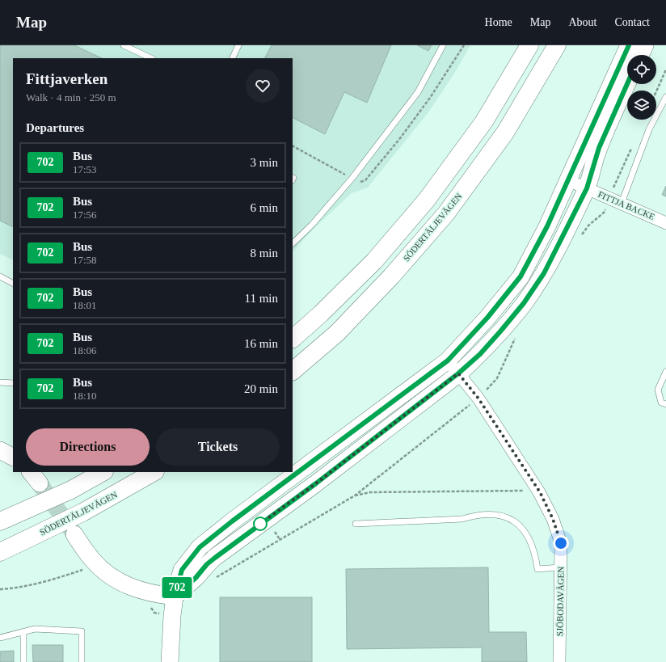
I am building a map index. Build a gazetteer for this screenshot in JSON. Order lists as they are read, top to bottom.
{
  "streets": {
    "highway": ["SÖDERTÄLJEVÄGEN"],
    "street": ["FITTJA BACKE", "SJÖBODAVÄGEN"]
  },
  "lines": ["bus line 702"],
  "page": {
    "header": "Map",
    "nav": [
      "Home",
      "Map",
      "About",
      "Contact"
    ],
    "on_map": "702",
    "heading": [
      ["Fittjaverken", "Walk · 4 min · 250 m"],
      "Departures"
    ],
    "list": [
      {
        "mark": "702",
        "name": "Bus",
        "note": "17:53",
        "value": "3 min"
      },
      {
        "mark": "702",
        "name": "Bus",
        "note": "17:56",
        "value": "6 min"
      },
      {
        "mark": "702",
        "name": "Bus",
        "note": "17:58",
        "value": "8 min"
      },
      {
        "mark": "702",
        "name": "Bus",
        "note": "18:01",
        "value": "11 min"
      },
      {
        "mark": "702",
        "name": "Bus",
        "note": "18:06",
        "value": "16 min"
      },
      {
        "mark": "702",
        "name": "Bus",
        "note": "18:10",
        "value": "20 min"
      }
    ],
    "buttons": ["Directions", "Tickets"]
  }
}
